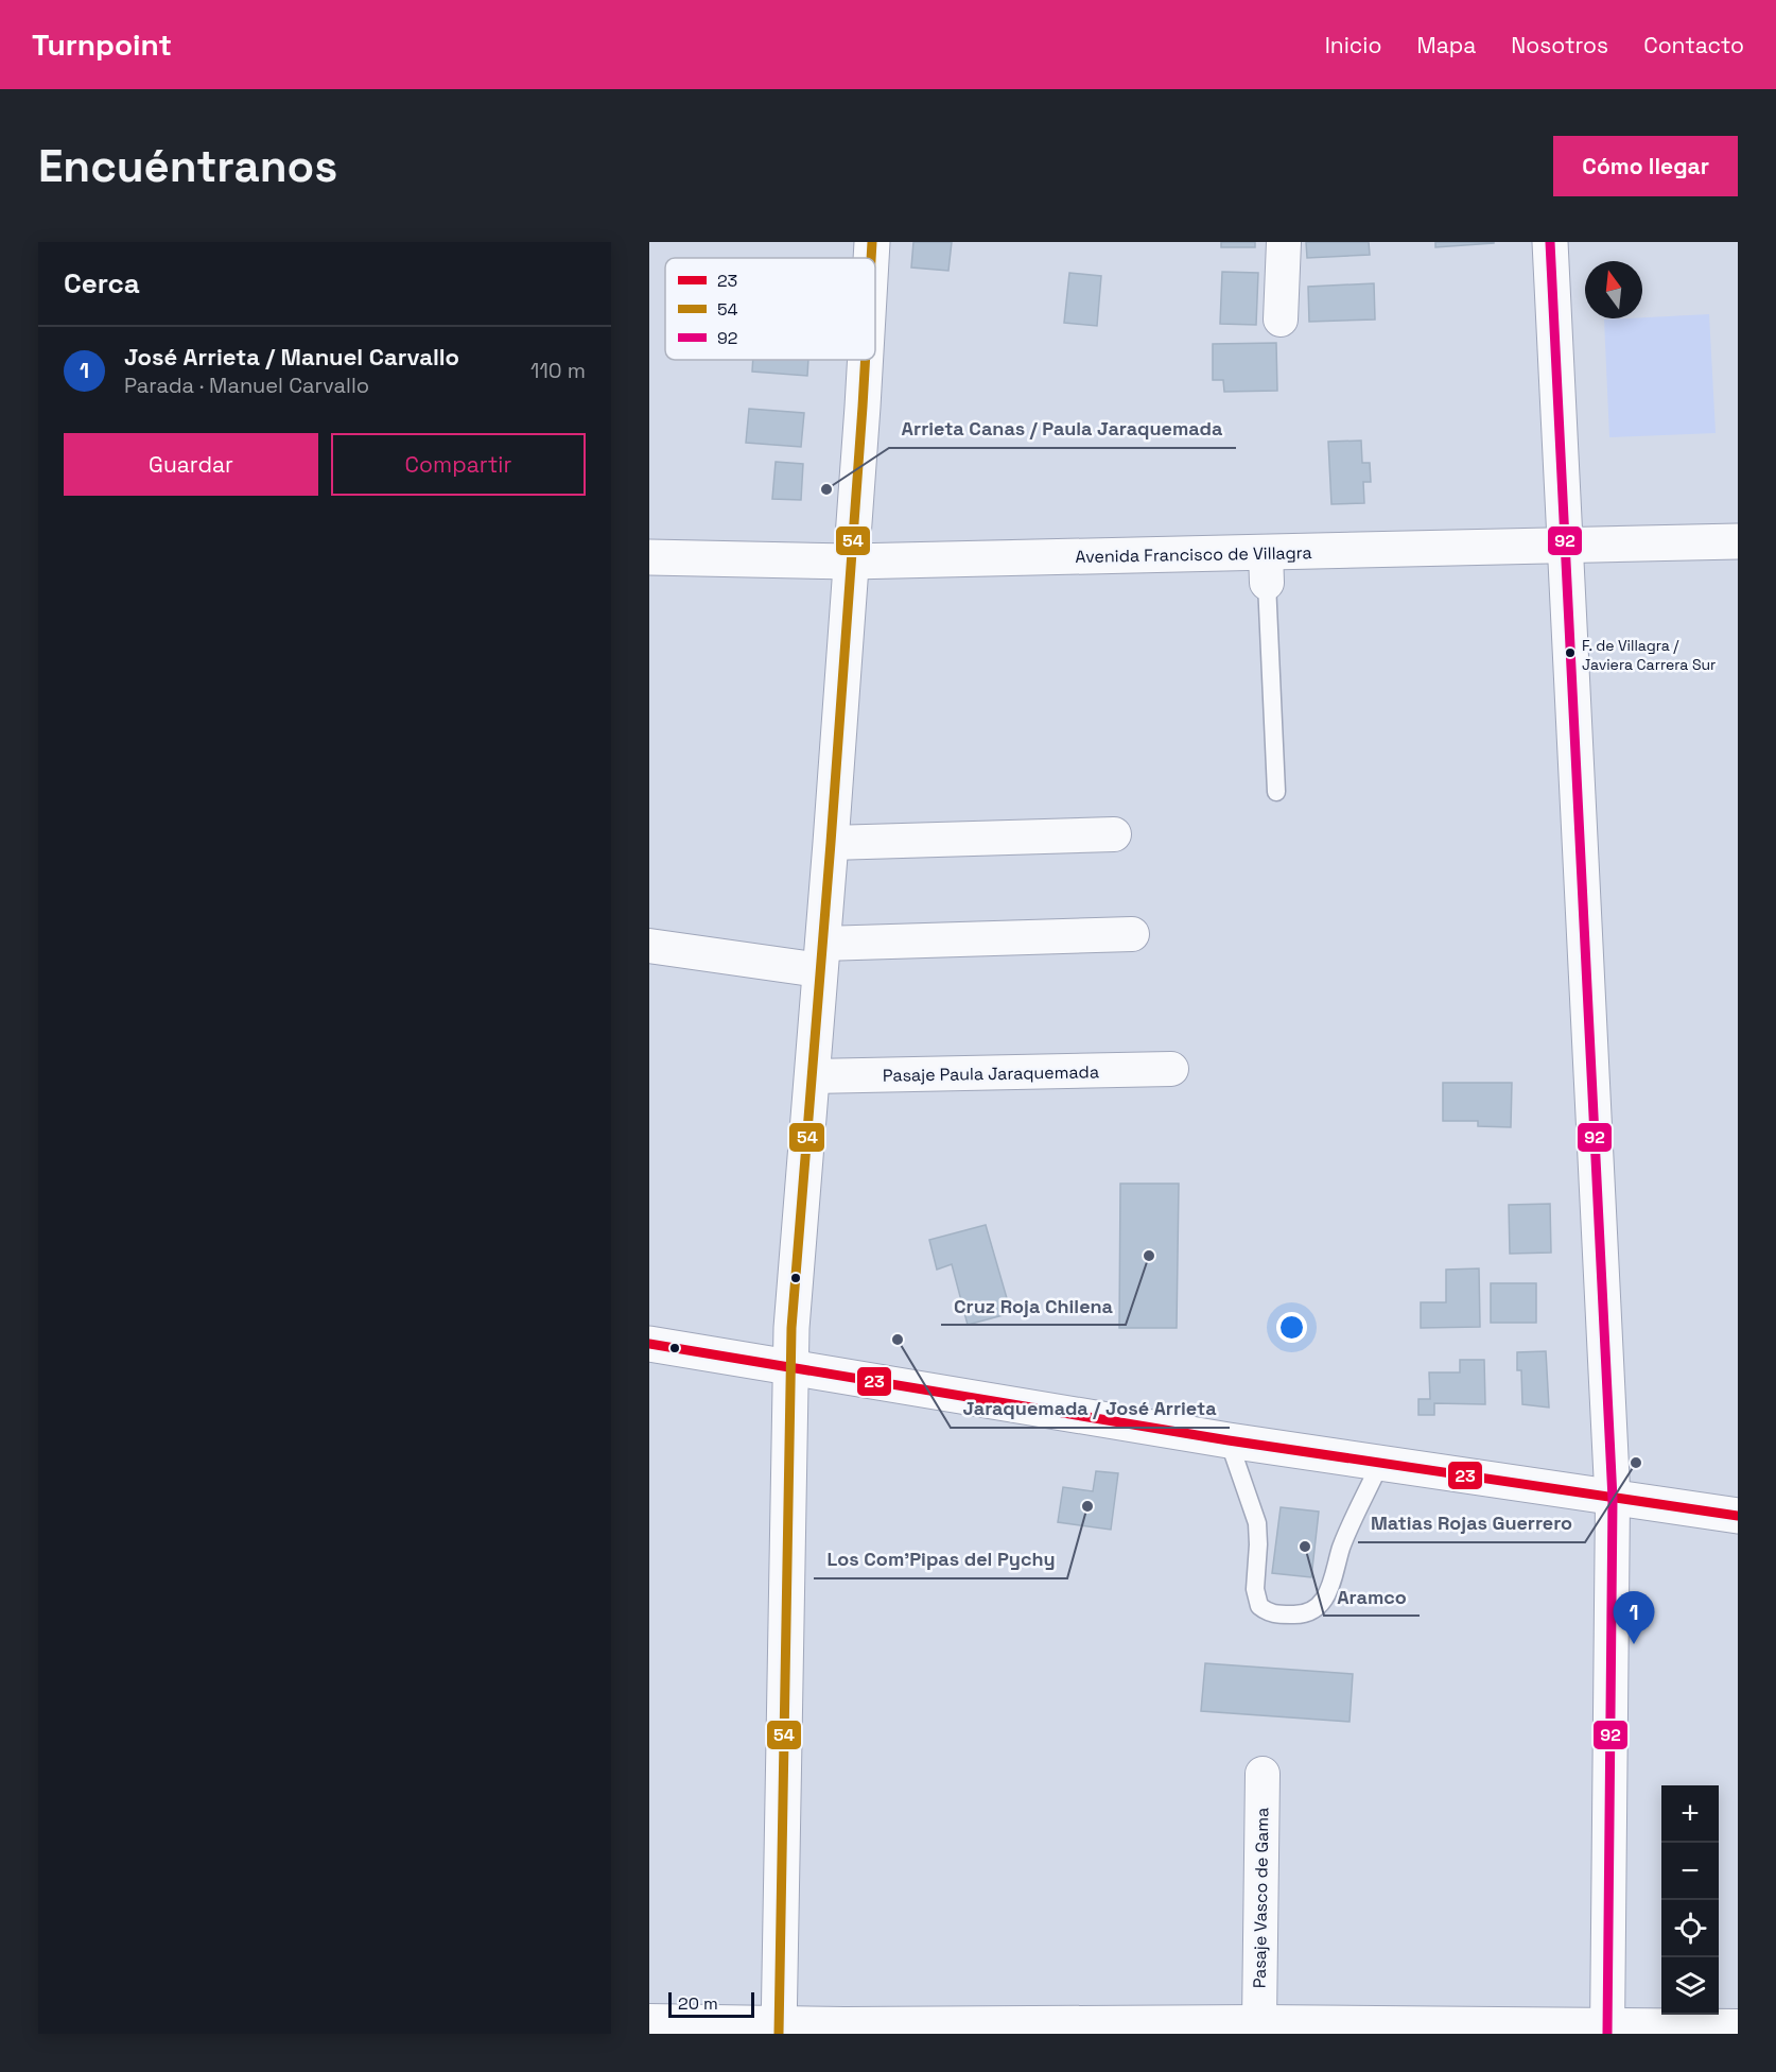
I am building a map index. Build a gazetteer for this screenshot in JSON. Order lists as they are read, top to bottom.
{
  "streets": {
    "street": ["Avenida Francisco de Villagra", "Pasaje Paula Jaraquemada", "Pasaje Vasco de Gama"]
  },
  "places": [
    "Arrieta Canas / Paula Jaraquemada",
    "F. de Villagra / Javiera Carrera Sur",
    "Cruz Roja Chilena",
    "Jaraquemada / José Arrieta",
    "Matias Rojas Guerrero",
    "Los Com'Pipas del Pychy",
    "Aramco"
  ],
  "lines": ["transit line 54", "transit line 92", "transit line 23"],
  "legend": ["23", "54", "92"],
  "scale_bar": "20 m",
  "north": "top",
  "page": {
    "header": "Turnpoint",
    "nav": [
      "Inicio",
      "Mapa",
      "Nosotros",
      "Contacto"
    ],
    "buttons": [
      "Cómo llegar",
      ["Guardar", "Compartir"]
    ],
    "title": "Encuéntranos",
    "heading": "Cerca",
    "list": [
      {
        "mark": "1",
        "name": "José Arrieta / Manuel Carvallo",
        "note": "Parada · Manuel Carvallo",
        "value": "110 m"
      }
    ],
    "pins": "1",
    "map_buttons": ["+", "−"],
    "scale": "20 m"
  }
}
